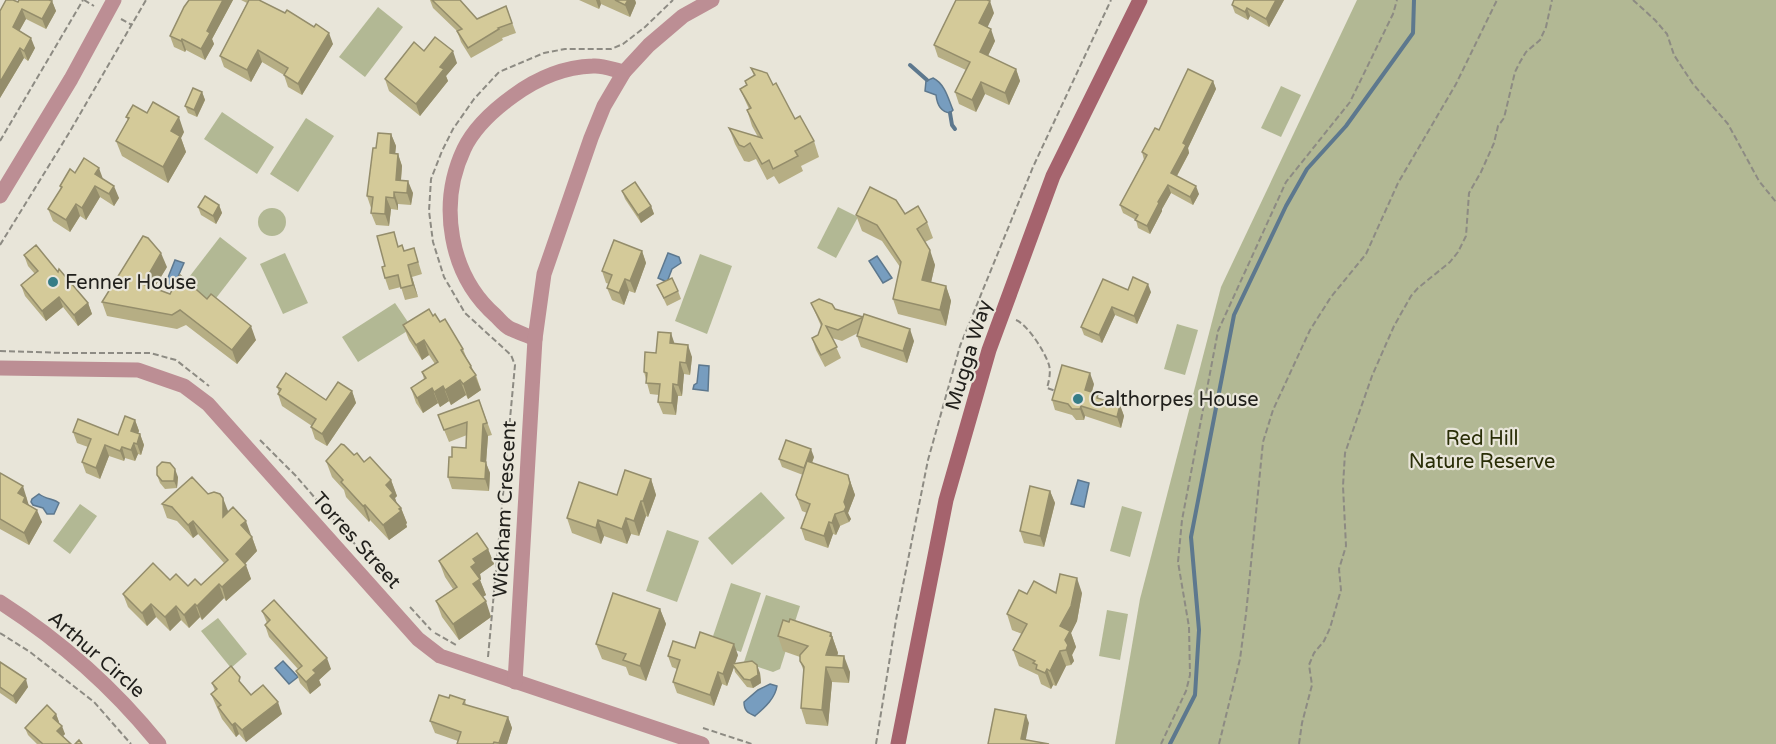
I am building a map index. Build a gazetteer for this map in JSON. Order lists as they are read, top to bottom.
{
  "streets": {
    "main road": ["Mugga Way"],
    "street": ["Wickham Crescent", "Torres Street", "Arthur Circle"]
  },
  "crossings": [
    ["Wickham Crescent", "Torres Street"]
  ],
  "parks": ["Red Hill Nature Reserve"],
  "places": ["Fenner House", "Calthorpes House"]
}
